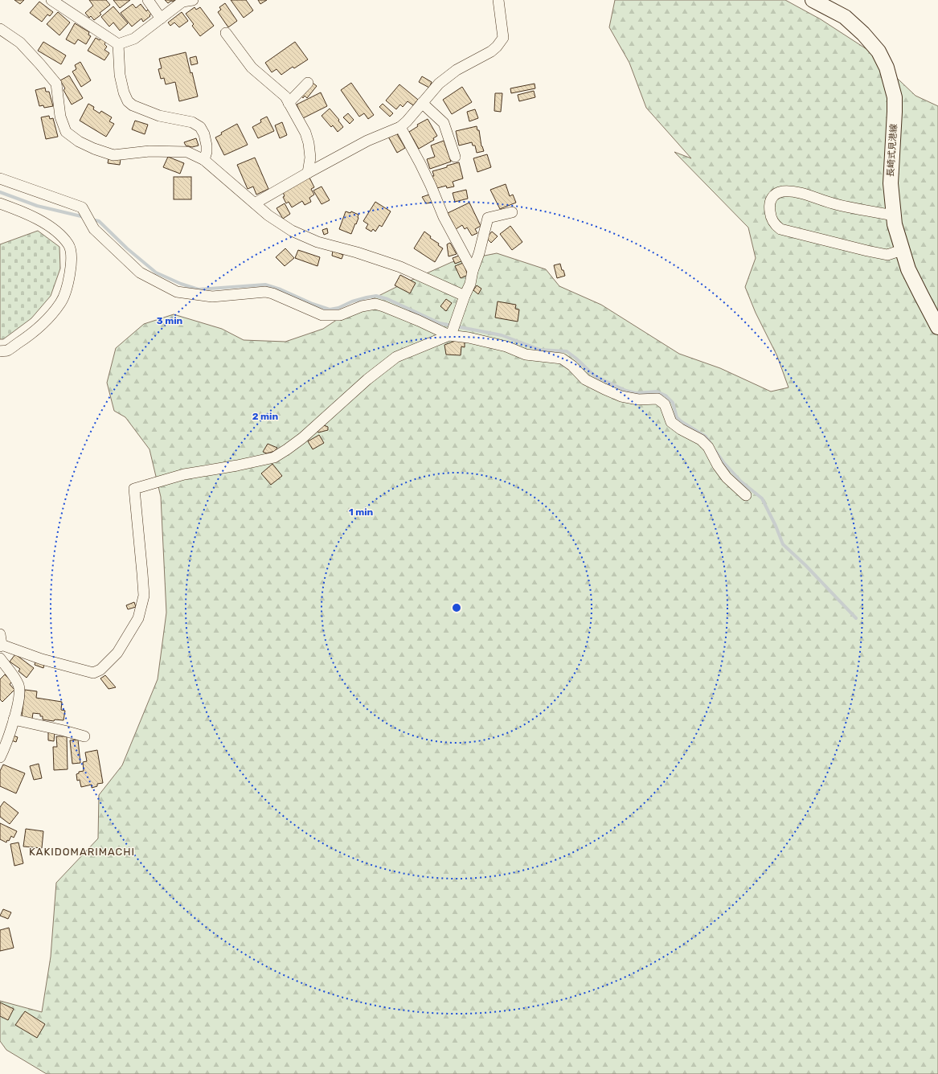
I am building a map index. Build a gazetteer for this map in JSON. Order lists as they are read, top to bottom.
{
  "streets": {
    "main road": ["長崎式見港線"]
  },
  "districts": ["KAKIDOMARIMACHI"],
  "rings": ["3 min", "2 min", "1 min"]
}
